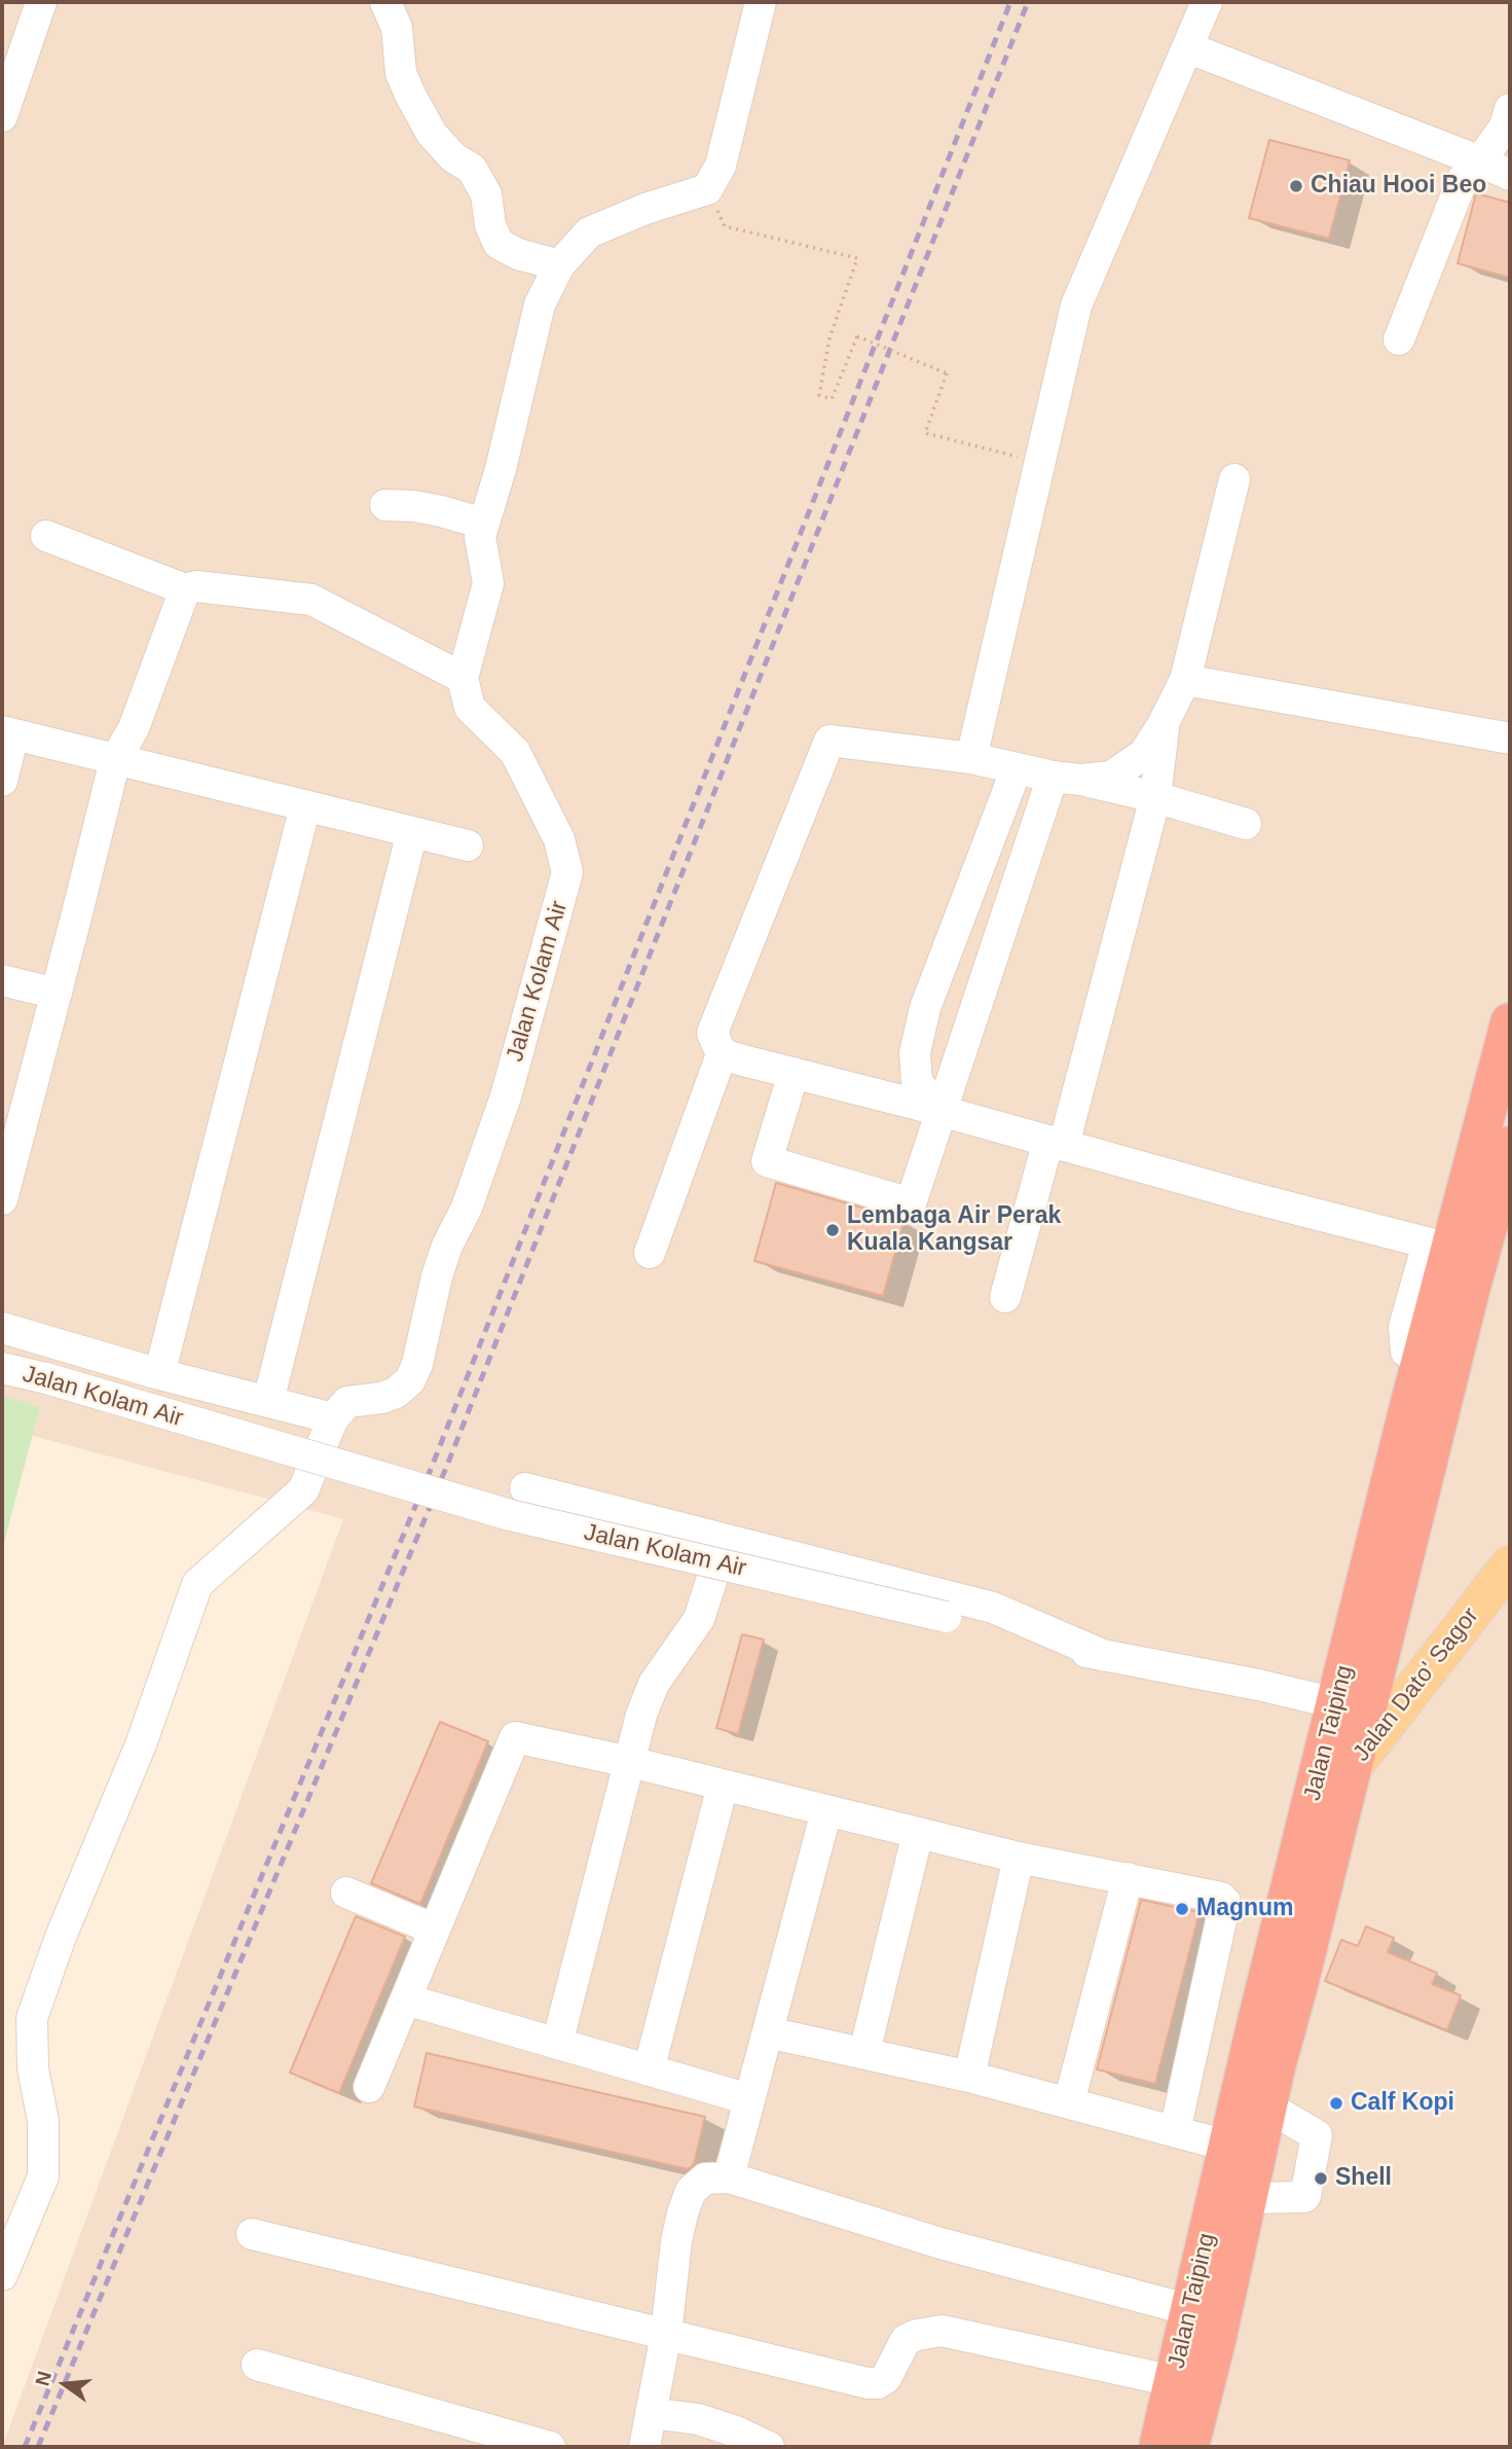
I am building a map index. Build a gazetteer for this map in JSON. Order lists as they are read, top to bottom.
{
  "streets": {
    "highway": ["Jalan Taiping"],
    "main road": ["Jalan Dato' Sagor"],
    "street": ["Jalan Kolam Air"]
  },
  "crossings": [
    ["Jalan Kolam Air", "Jalan Taiping"],
    ["Jalan Dato' Sagor", "Jalan Taiping"]
  ],
  "places": [
    "Chiau Hooi Beo",
    "Lembaga Air Perak Kuala Kangsar",
    "Magnum",
    "Calf Kopi",
    "Shell"
  ],
  "north": "left"
}
